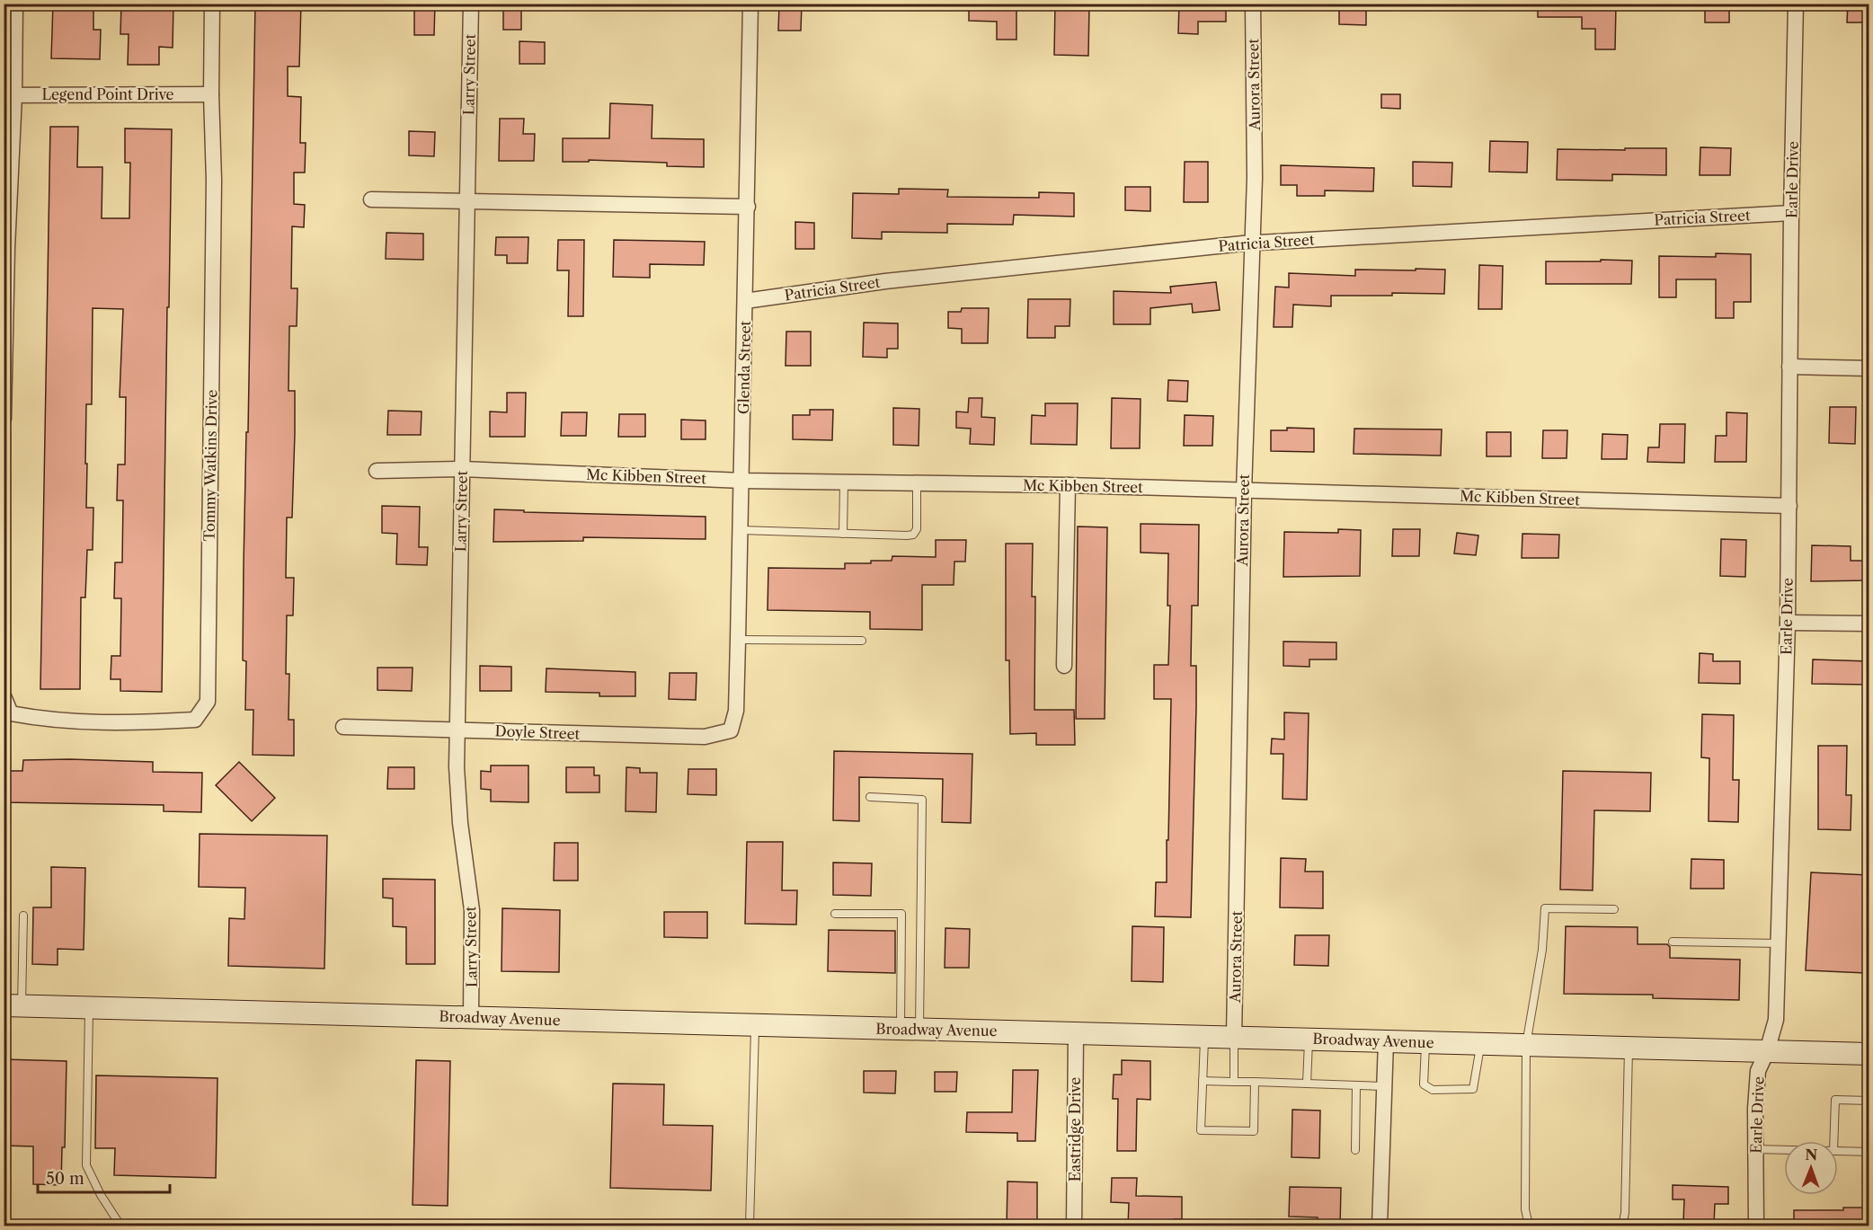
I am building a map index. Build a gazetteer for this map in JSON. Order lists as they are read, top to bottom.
{
  "streets": {
    "main road": ["Broadway Avenue"],
    "street": [
      "Larry Street",
      "Aurora Street",
      "Legend Point Drive",
      "Earle Drive",
      "Patricia Street",
      "Glenda Street",
      "Tommy Watkins Drive",
      "Mc Kibben Street",
      "Doyle Street",
      "Eastridge Drive"
    ]
  },
  "crossings": [
    ["Larry Street", "Mc Kibben Street"],
    ["Larry Street", "Doyle Street"],
    ["Larry Street", "Broadway Avenue"],
    ["Aurora Street", "Patricia Street"],
    ["Aurora Street", "Mc Kibben Street"],
    ["Aurora Street", "Broadway Avenue"],
    ["Legend Point Drive", "Tommy Watkins Drive"],
    ["Earle Drive", "Patricia Street"],
    ["Earle Drive", "Mc Kibben Street"],
    ["Earle Drive", "Broadway Avenue"],
    ["Patricia Street", "Glenda Street"],
    ["Glenda Street", "Mc Kibben Street"],
    ["Glenda Street", "Doyle Street"],
    ["Broadway Avenue", "Eastridge Drive"]
  ],
  "scale_bar": "50 m",
  "north": "top"
}
